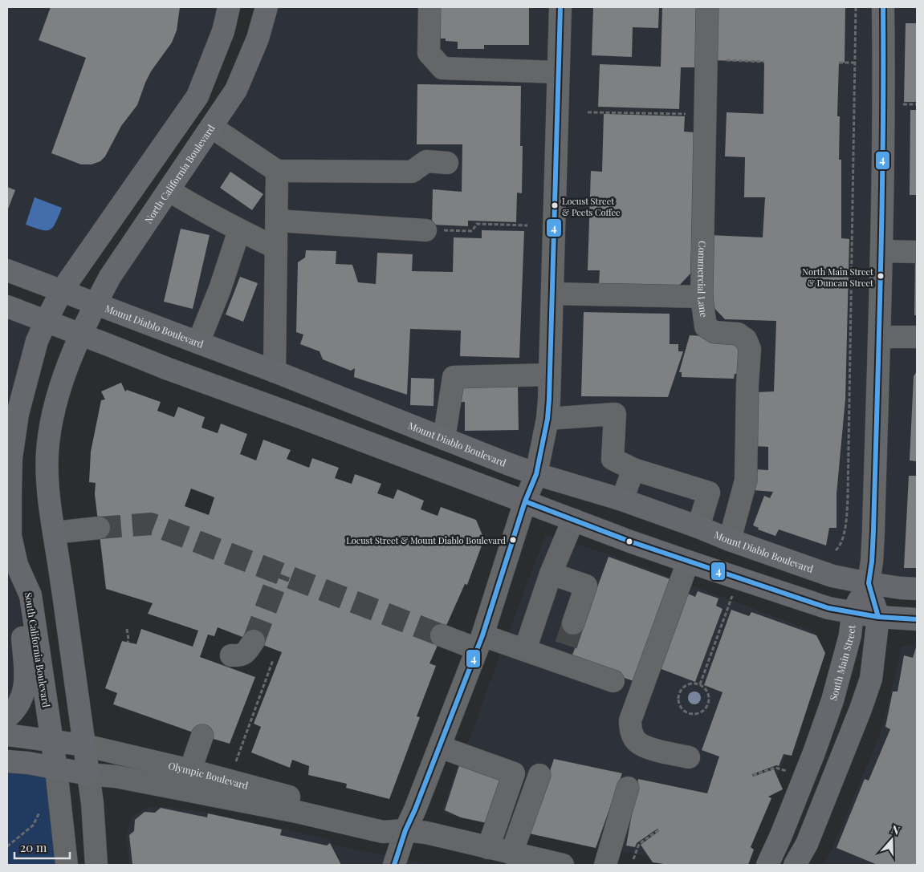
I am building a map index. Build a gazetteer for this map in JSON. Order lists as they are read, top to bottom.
{
  "streets": {
    "main road": [
      "North California Boulevard",
      "Mount Diablo Boulevard",
      "South California Boulevard",
      "South Main Street",
      "Olympic Boulevard"
    ],
    "street": ["Commercial Lane"]
  },
  "crossings": [
    ["North California Boulevard", "Mount Diablo Boulevard"],
    ["Commercial Lane", "Mount Diablo Boulevard"],
    ["Mount Diablo Boulevard", "South Main Street"],
    ["South California Boulevard", "Olympic Boulevard"]
  ],
  "places": ["Locust Street & Peets Coffee", "North Main Street & Duncan Street", "Locust Street & Mount Diablo Boulevard"],
  "lines": ["transit line 4"],
  "scale_bar": "20 m",
  "north": "top"
}
